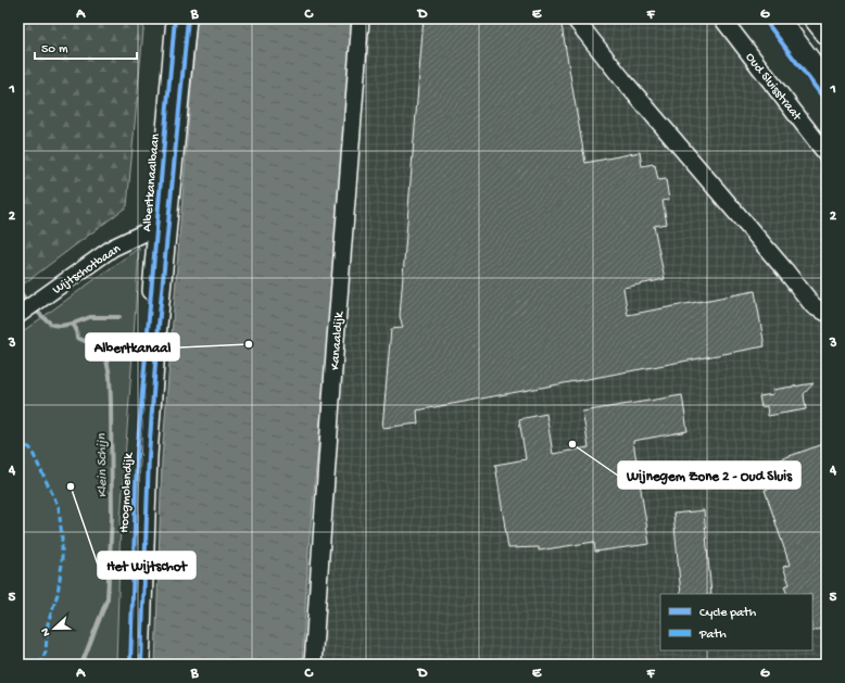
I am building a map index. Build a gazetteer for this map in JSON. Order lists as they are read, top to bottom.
{
  "streets": {
    "street": [
      "Oud Sluisstraat",
      "Albertkanaalbaan",
      "Wijtschotbaan",
      "Kanaaldijk",
      "Hoogmolendijk"
    ]
  },
  "crossings": [
    ["Albertkanaalbaan", "Wijtschotbaan"],
    ["Albertkanaalbaan", "Hoogmolendijk"]
  ],
  "water": ["Klein Schijn"],
  "places": ["Albertkanaal", "Wijnegem Zone 2 - Oud Sluis", "Het Wijtschot"],
  "legend": ["Cycle path", "Path"],
  "scale_bar": "50 m",
  "north": "left",
  "grid": {
    "columns": [
      "A",
      "B",
      "C",
      "D",
      "E",
      "F",
      "G"
    ],
    "rows": [
      "1",
      "2",
      "3",
      "4",
      "5"
    ]
  }
}
